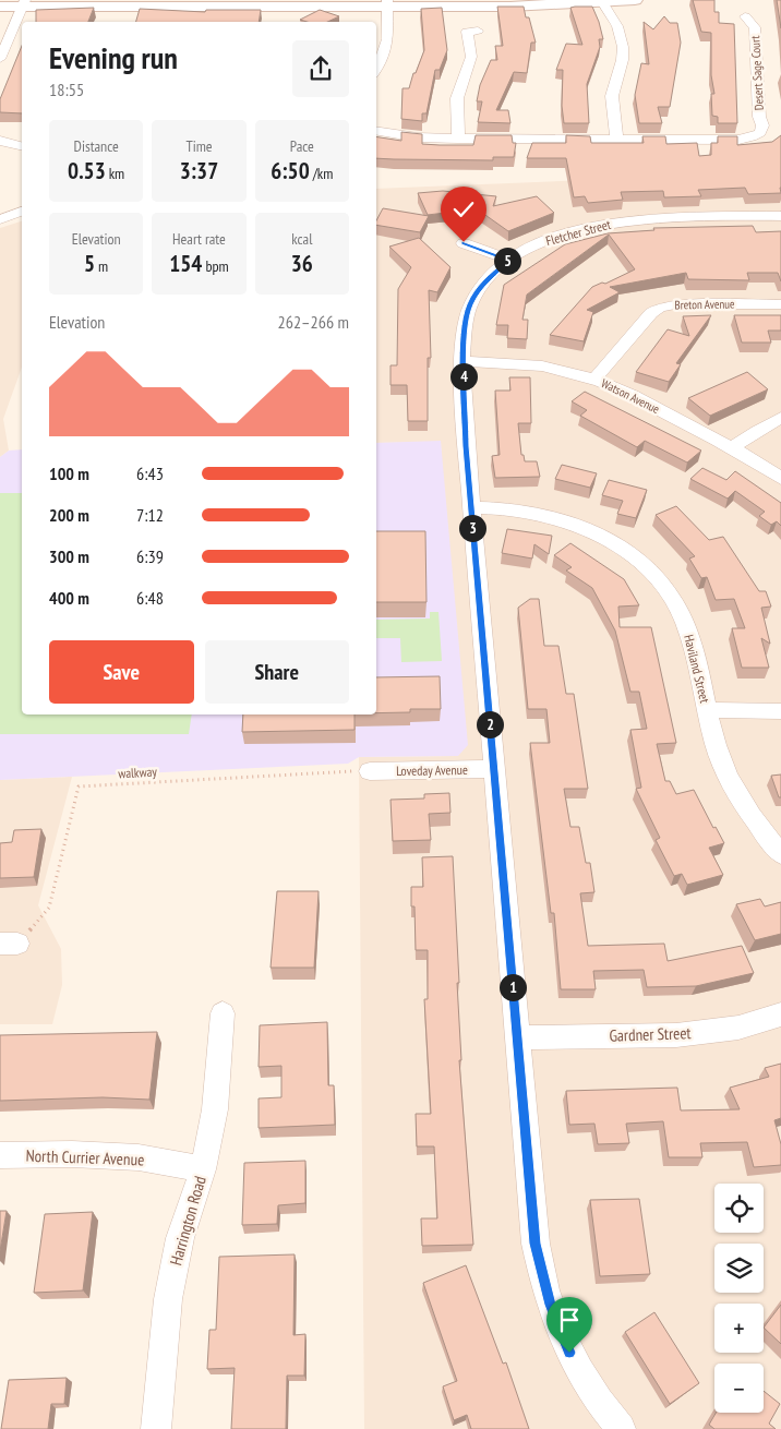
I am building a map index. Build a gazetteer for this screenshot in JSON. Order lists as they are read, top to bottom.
{
  "streets": {
    "street": [
      "Desert Sage Court",
      "Fletcher Street",
      "Breton Avenue",
      "Watson Avenue",
      "Haviland Street",
      "Loveday Avenue",
      "Gardner Street",
      "North Currier Avenue",
      "Harrington Road"
    ],
    "path": ["walkway"]
  },
  "crossings": [
    ["Fletcher Street", "Watson Avenue"],
    ["Fletcher Street", "Haviland Street"],
    ["Fletcher Street", "Loveday Avenue"],
    ["Fletcher Street", "Gardner Street"],
    ["Breton Avenue", "Watson Avenue"],
    ["Loveday Avenue", "walkway"],
    ["North Currier Avenue", "Harrington Road"]
  ],
  "page": {
    "heading": ["Evening run", "18:55"],
    "stats": [
      ["Distance", "0.53 km"],
      ["Time", "3:37"],
      ["Pace", "6:50 /km"],
      ["Elevation", "5 m"],
      ["Heart rate", "154 bpm"],
      ["kcal", "36"]
    ],
    "pins": [
      "5",
      "4",
      "3",
      "2",
      "1"
    ],
    "chart": ["Elevation", "262–266 m"],
    "list": [
      {
        "name": "100 m",
        "note": "6:43"
      },
      {
        "name": "200 m",
        "note": "7:12"
      },
      {
        "name": "300 m",
        "note": "6:39"
      },
      {
        "name": "400 m",
        "note": "6:48"
      }
    ],
    "buttons": ["Save", "Share"],
    "map_buttons": ["+", "−"]
  }
}
